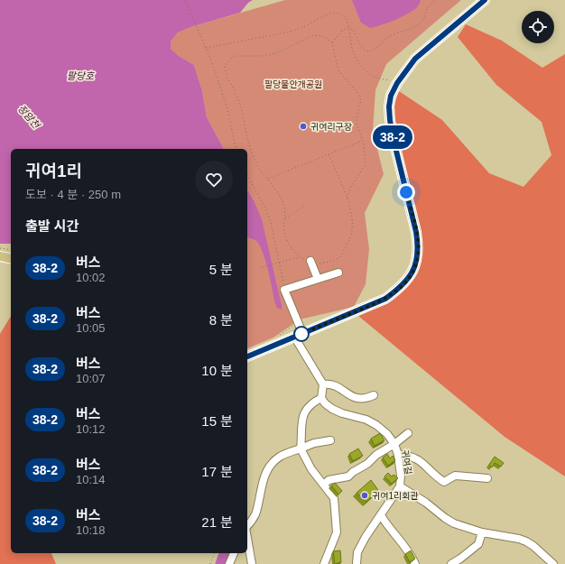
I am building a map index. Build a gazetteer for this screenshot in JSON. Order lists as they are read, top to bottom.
{
  "streets": {
    "street": ["귀여길"]
  },
  "water": ["팔당호", "정암천"],
  "parks": ["팔당물안개공원"],
  "places": ["귀여리구장", "귀여1리회관"],
  "lines": ["bus line 38-2"],
  "page": {
    "on_map": "38-2",
    "heading": [
      ["귀여1리", "도보 · 4 분 · 250 m"],
      "출발 시간"
    ],
    "list": [
      {
        "mark": "38-2",
        "name": "버스",
        "note": "10:02",
        "value": "5 분"
      },
      {
        "mark": "38-2",
        "name": "버스",
        "note": "10:05",
        "value": "8 분"
      },
      {
        "mark": "38-2",
        "name": "버스",
        "note": "10:07",
        "value": "10 분"
      },
      {
        "mark": "38-2",
        "name": "버스",
        "note": "10:12",
        "value": "15 분"
      },
      {
        "mark": "38-2",
        "name": "버스",
        "note": "10:14",
        "value": "17 분"
      },
      {
        "mark": "38-2",
        "name": "버스",
        "note": "10:18",
        "value": "21 분"
      }
    ]
  }
}
